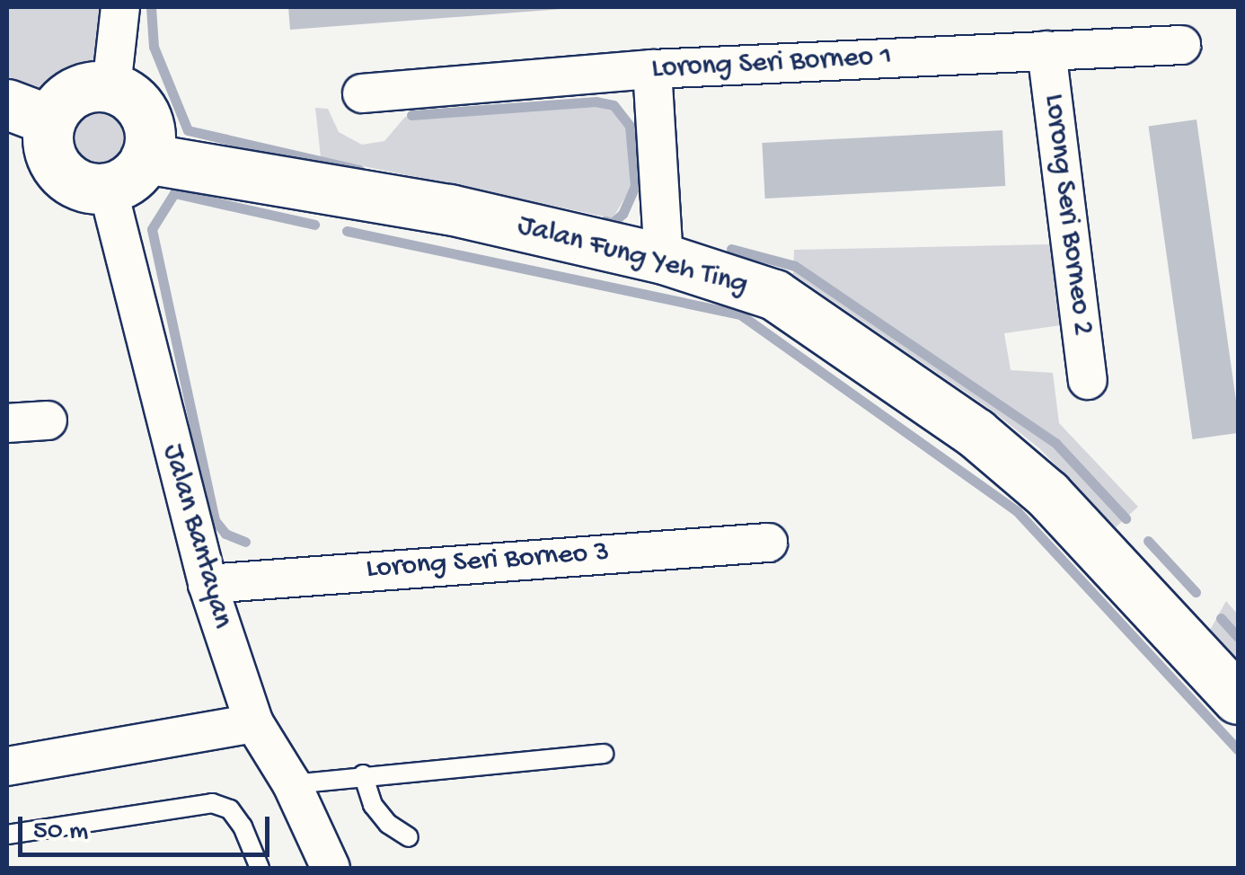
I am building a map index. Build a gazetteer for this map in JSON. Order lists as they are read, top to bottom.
{
  "streets": {
    "street": [
      "Lorong Seri Borneo 1",
      "Lorong Seri Borneo 2",
      "Jalan Fung Yeh Ting",
      "Jalan Bantayan",
      "Lorong Seri Borneo 3"
    ]
  },
  "crossings": [
    ["Lorong Seri Borneo 1", "Lorong Seri Borneo 2"],
    ["Jalan Fung Yeh Ting", "Jalan Bantayan"],
    ["Jalan Bantayan", "Lorong Seri Borneo 3"]
  ],
  "scale_bar": "50 m"
}
